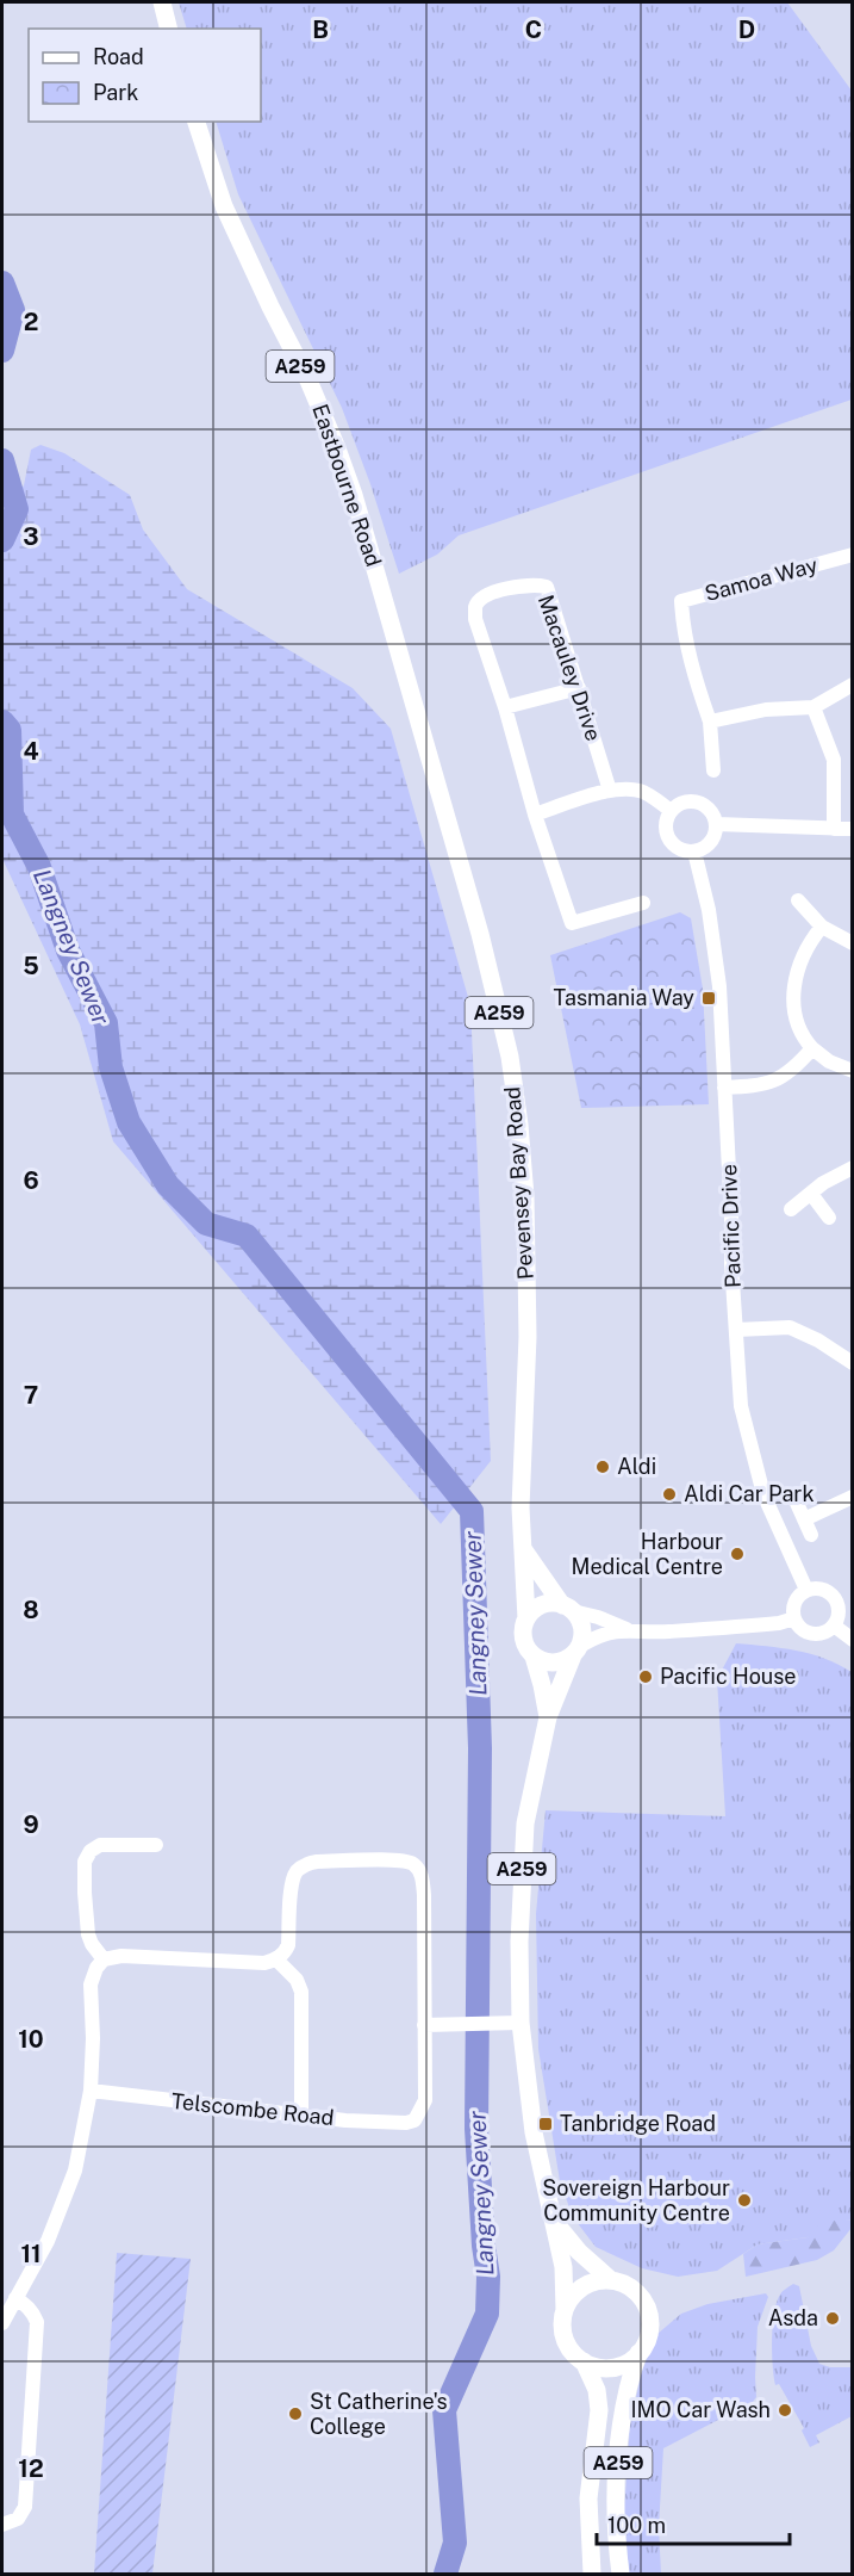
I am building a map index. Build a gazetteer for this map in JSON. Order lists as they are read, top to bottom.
{
  "streets": {
    "main road": ["A259", "Eastbourne Road", "Pevensey Bay Road"],
    "street": [
      "Samoa Way",
      "Macauley Drive",
      "Pacific Drive",
      "Telscombe Road"
    ]
  },
  "crossings": [
    ["A259", "Pevensey Bay Road"],
    ["Eastbourne Road", "Pevensey Bay Road"]
  ],
  "water": ["Langney Sewer"],
  "places": {
    "transit": ["Tasmania Way", "Tanbridge Road"],
    "other": [
      "Aldi",
      "Aldi Car Park",
      "Harbour Medical Centre",
      "Pacific House",
      "Sovereign Harbour Community Centre",
      "Asda",
      "IMO Car Wash",
      "St Catherine's College"
    ]
  },
  "legend": ["Road", "Park"],
  "scale_bar": "100 m",
  "grid": {
    "columns": ["B", "C", "D"],
    "rows": [
      "2",
      "3",
      "4",
      "5",
      "6",
      "7",
      "8",
      "9",
      "10",
      "11",
      "12"
    ]
  }
}
